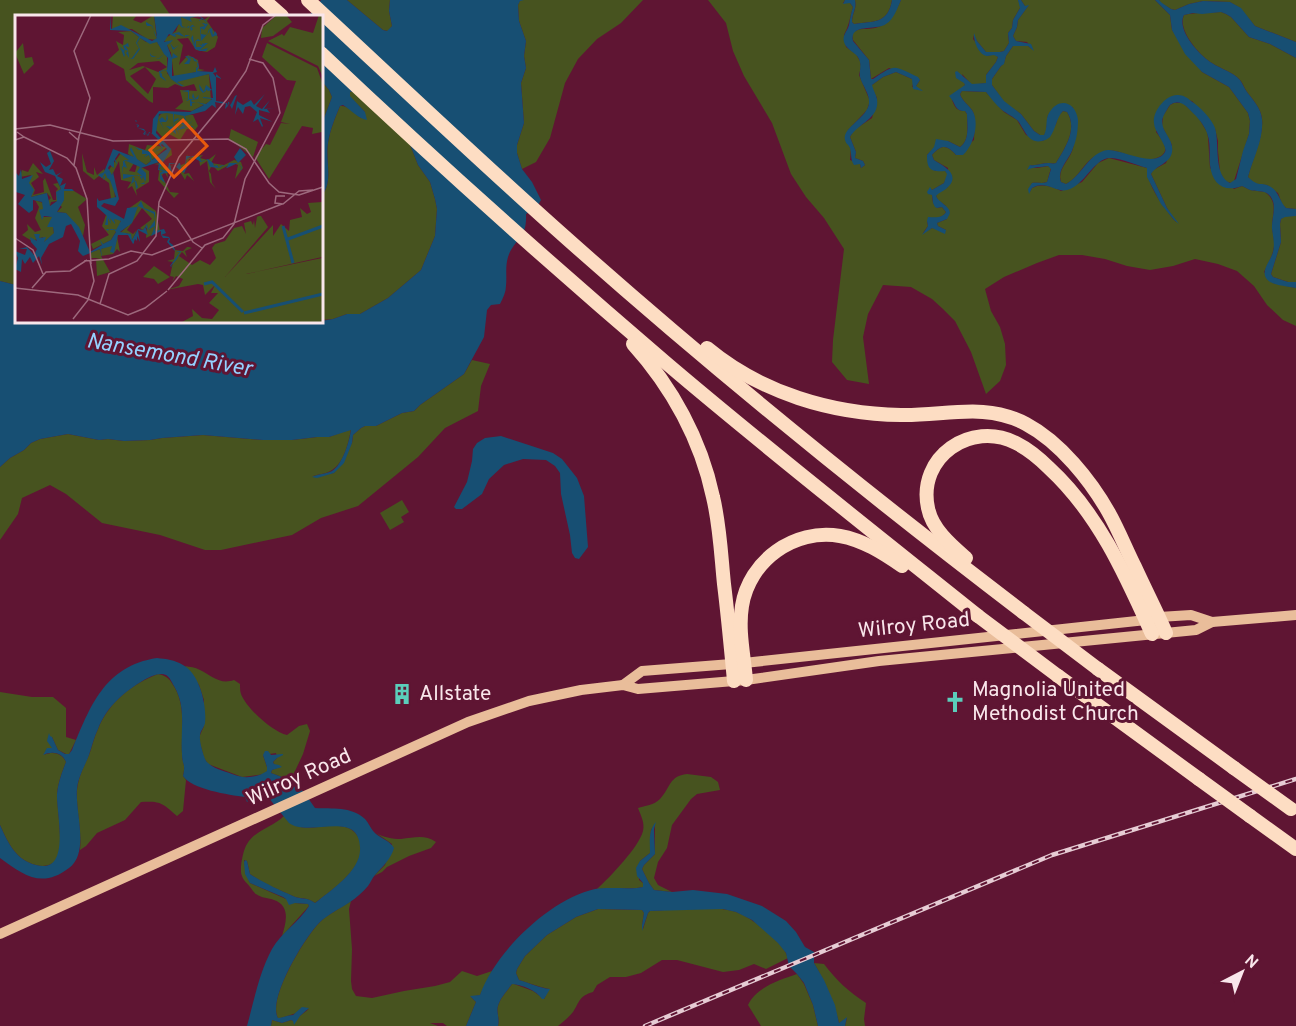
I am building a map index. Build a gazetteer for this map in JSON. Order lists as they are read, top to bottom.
{
  "streets": {
    "main road": ["Wilroy Road"]
  },
  "water": ["Nansemond River"],
  "places": {
    "building": ["Allstate"],
    "church": ["Magnolia United Methodist Church"]
  },
  "north": "top right"
}
